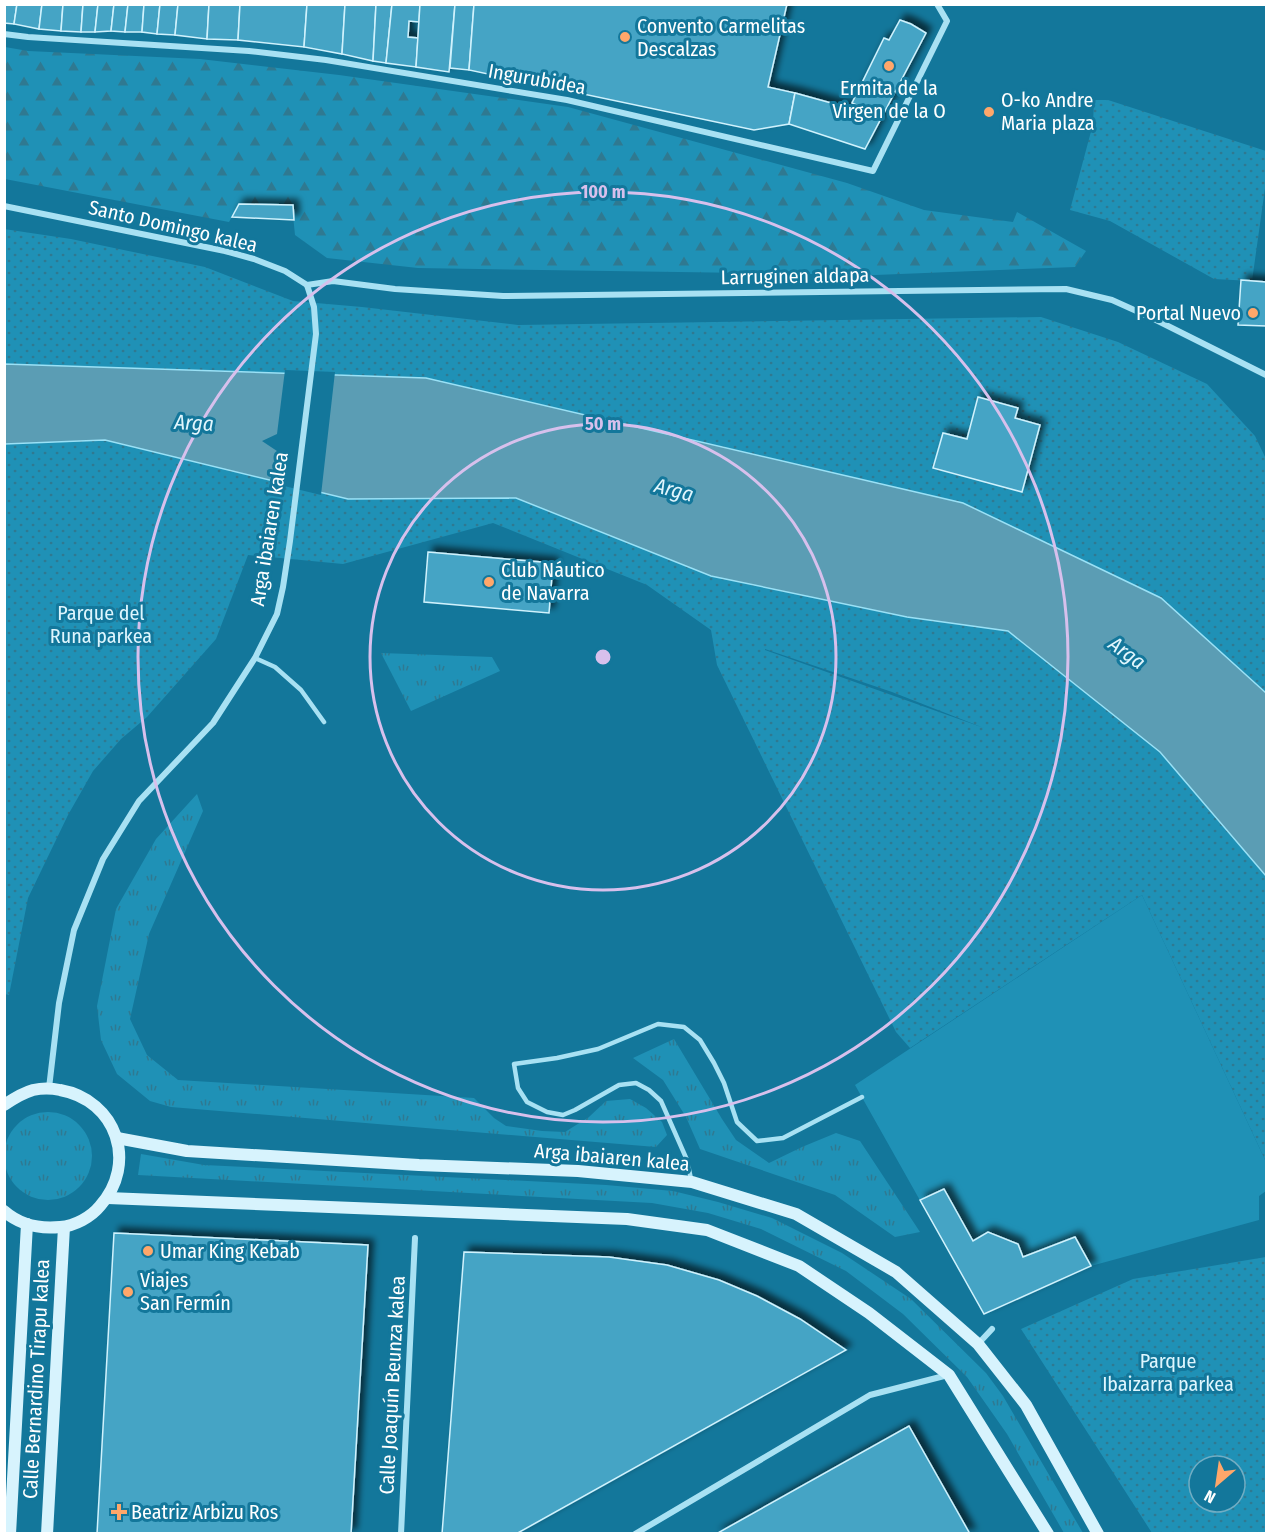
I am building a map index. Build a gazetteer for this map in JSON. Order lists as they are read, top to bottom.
{
  "streets": {
    "street": [
      "Ingurubidea",
      "Santo Domingo kalea",
      "Larruginen aldapa",
      "Arga ibaiaren kalea",
      "Calle Bernardino Tirapu kalea",
      "Calle Joaquín Beunza kalea"
    ]
  },
  "crossings": [
    ["Santo Domingo kalea", "Larruginen aldapa"],
    ["Santo Domingo kalea", "Arga ibaiaren kalea"],
    ["Larruginen aldapa", "Arga ibaiaren kalea"]
  ],
  "water": ["Arga"],
  "parks": ["Parque del Runa parkea", "Parque Ibaizarra parkea"],
  "places": {
    "other": [
      "Convento Carmelitas Descalzas",
      "Ermita de la Virgen de la O",
      "O-ko Andre Maria plaza",
      "Portal Nuevo",
      "Club Náutico de Navarra",
      "Umar King Kebab",
      "Viajes San Fermín"
    ],
    "health": ["Beatriz Arbizu Ros"]
  },
  "north": "bottom left",
  "rings": ["100 m", "50 m"]
}
